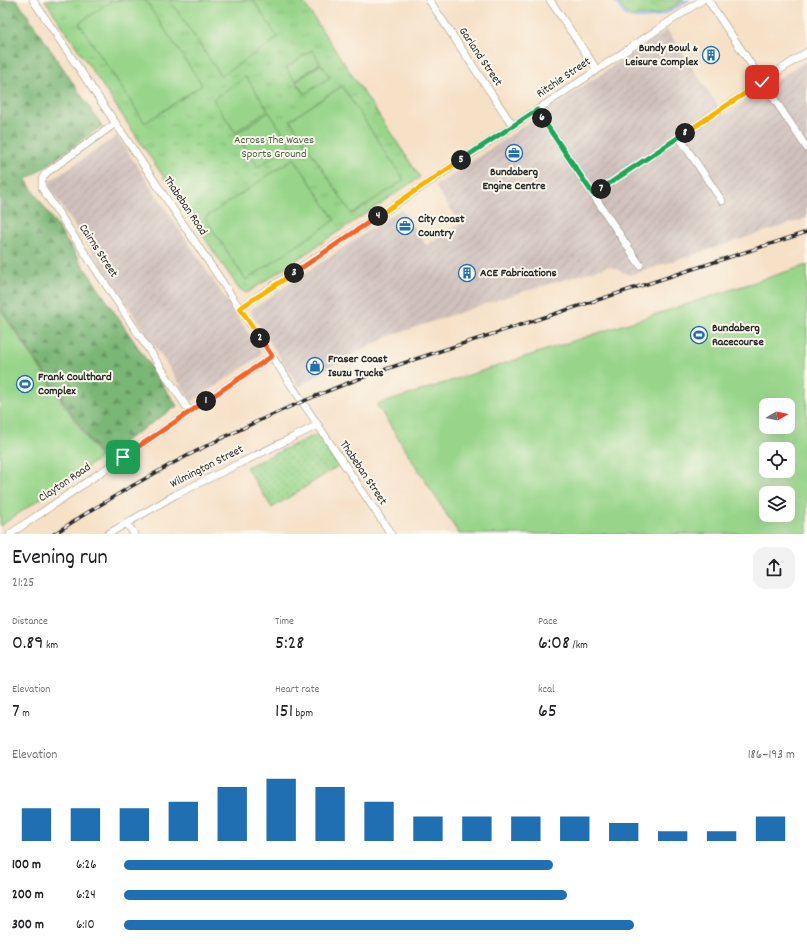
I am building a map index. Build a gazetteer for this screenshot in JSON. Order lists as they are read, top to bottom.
{
  "streets": {
    "street": [
      "Garland Street",
      "Ritchie Street",
      "Thabeban Road",
      "Cairns Street",
      "Wilmington Street",
      "Thabeban Street",
      "Clayton Road"
    ]
  },
  "crossings": [
    ["Garland Street", "Ritchie Street"],
    ["Ritchie Street", "Thabeban Road"],
    ["Thabeban Road", "Cairns Street"],
    ["Thabeban Road", "Wilmington Street"],
    ["Thabeban Road", "Thabeban Street"],
    ["Thabeban Road", "Clayton Road"],
    ["Cairns Street", "Clayton Road"],
    ["Wilmington Street", "Thabeban Street"]
  ],
  "parks": ["Across The Waves Sports Ground"],
  "places": {
    "building": ["Bundy Bowl & Leisure Complex", "ACE Fabrications"],
    "office": ["Bundaberg Engine Centre", "City Coast Country"],
    "sports": ["Bundaberg Racecourse", "Frank Coulthard Complex"],
    "shop": ["Fraser Coast Isuzu Trucks"]
  },
  "north": "right",
  "page": {
    "pins": [
      "6",
      "8",
      "5",
      "7",
      "4",
      "3",
      "2",
      "1"
    ],
    "heading": ["Evening run", "21:25"],
    "stats": [
      ["Distance", "0.89 km"],
      ["Time", "5:28"],
      ["Pace", "6:08 /km"],
      ["Elevation", "7 m"],
      ["Heart rate", "151 bpm"],
      ["kcal", "65"]
    ],
    "chart": ["Elevation", "186–193 m"],
    "list": [
      {
        "name": "100 m",
        "note": "6:26"
      },
      {
        "name": "200 m",
        "note": "6:24"
      },
      {
        "name": "300 m",
        "note": "6:10"
      }
    ]
  }
}
